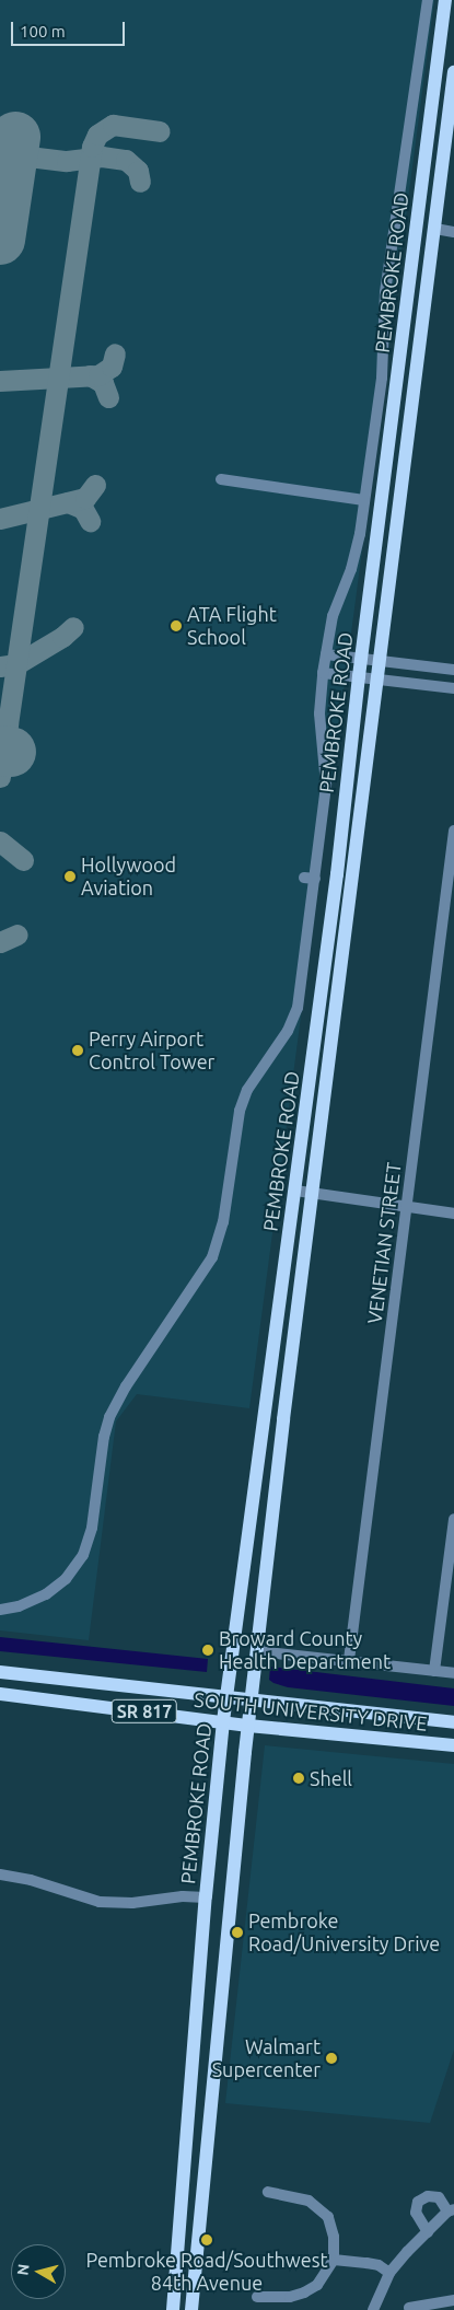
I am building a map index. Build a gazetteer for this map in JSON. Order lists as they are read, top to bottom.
{
  "streets": {
    "main road": ["PEMBROKE ROAD", "SR 817", "SOUTH UNIVERSITY DRIVE"],
    "street": ["VENETIAN STREET"]
  },
  "crossings": [
    ["PEMBROKE ROAD", "SOUTH UNIVERSITY DRIVE"]
  ],
  "places": [
    "ATA Flight School",
    "Hollywood Aviation",
    "Perry Airport Control Tower",
    "Broward County Health Department",
    "Shell",
    "Pembroke Road/University Drive",
    "Walmart Supercenter",
    "Pembroke Road/Southwest 84th Avenue"
  ],
  "scale_bar": "100 m",
  "north": "left"
}
